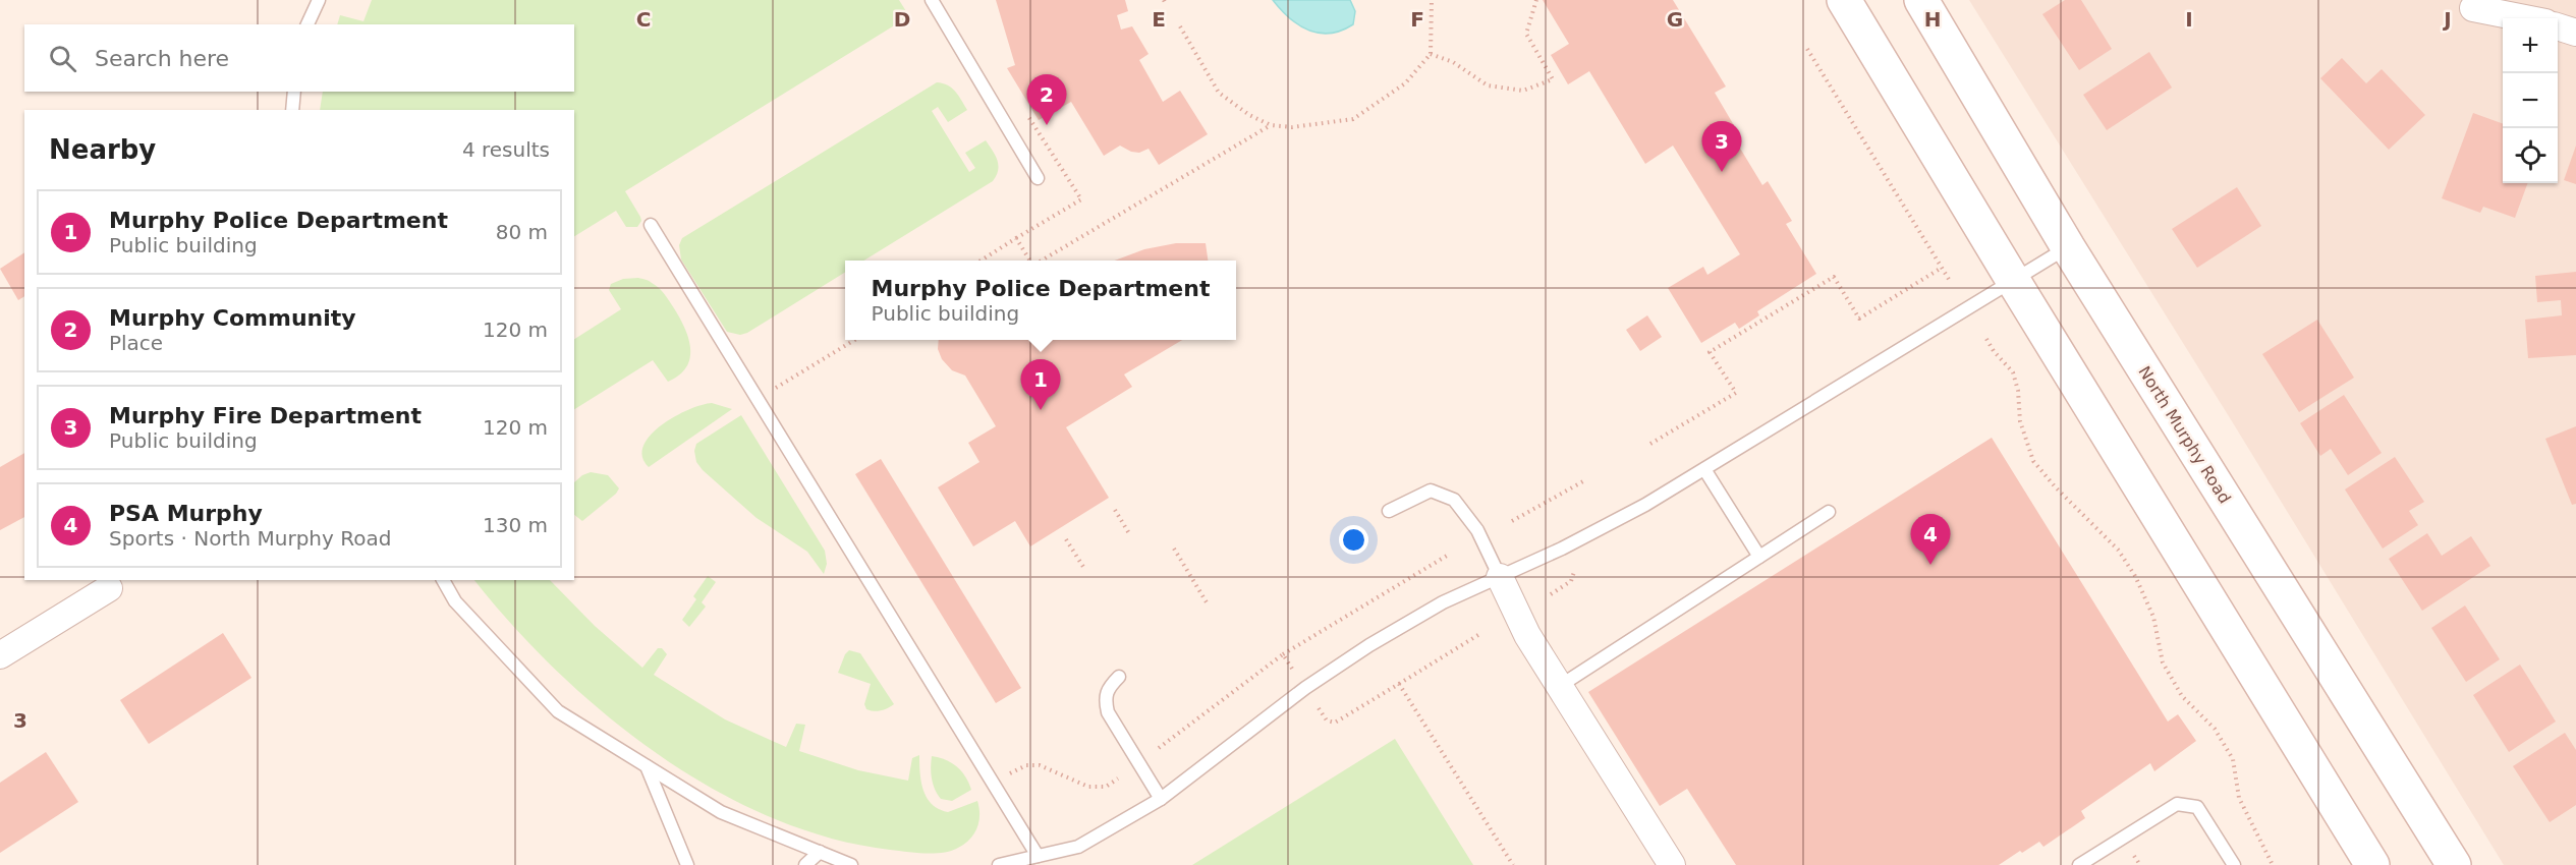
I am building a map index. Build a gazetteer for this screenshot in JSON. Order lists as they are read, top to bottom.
{
  "streets": {
    "main road": ["North Murphy Road"]
  },
  "page": {
    "map_buttons": ["+", "−"],
    "search": "Search here",
    "pins": [
      "2",
      "3",
      "1",
      "4"
    ],
    "heading": ["Nearby", "4 results"],
    "list": [
      {
        "mark": "1",
        "name": "Murphy Police Department",
        "note": "Public building",
        "value": "80 m"
      },
      {
        "mark": "2",
        "name": "Murphy Community",
        "note": "Place",
        "value": "120 m"
      },
      {
        "mark": "3",
        "name": "Murphy Fire Department",
        "note": "Public building",
        "value": "120 m"
      },
      {
        "mark": "4",
        "name": "PSA Murphy",
        "note": "Sports · North Murphy Road",
        "value": "130 m"
      }
    ],
    "popup": ["Murphy Police Department", "Public building"]
  },
  "grid": {
    "columns": [
      "C",
      "D",
      "E",
      "F",
      "G",
      "H",
      "I",
      "J"
    ],
    "rows": ["3"]
  }
}
